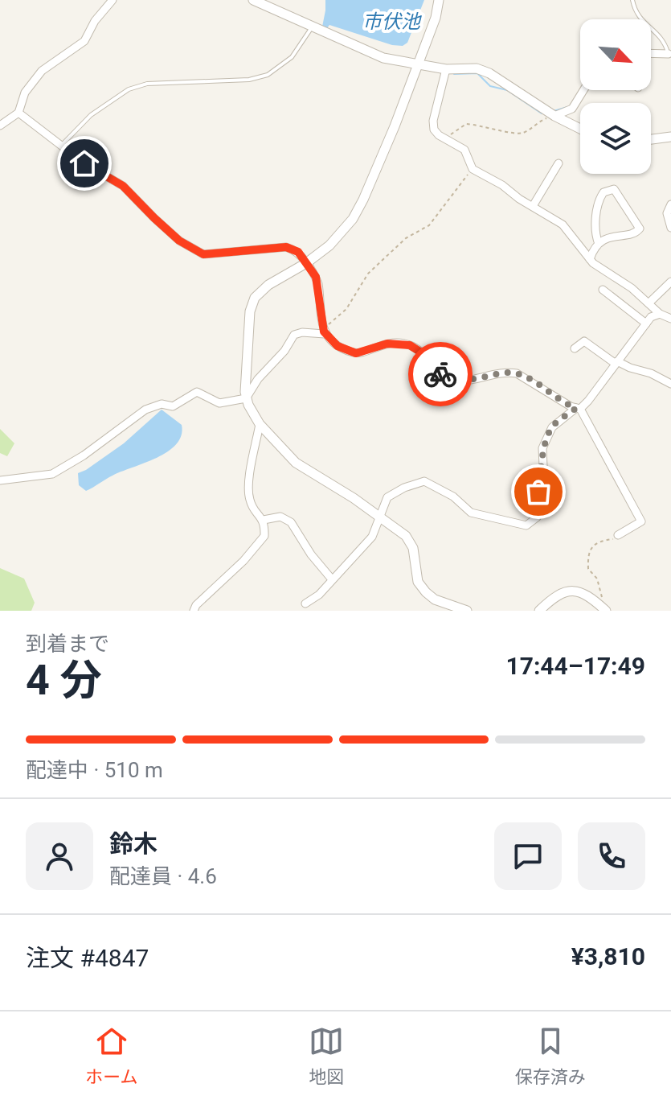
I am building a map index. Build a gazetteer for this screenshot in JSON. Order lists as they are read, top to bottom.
{
  "water": ["市伏池"],
  "north": "bottom right",
  "page": {
    "heading": ["4 分", "到着まで", "17:44–17:49"],
    "panel": [
      "鈴木",
      "配達員 · 4.6",
      "注文 #4847",
      "¥3,810"
    ],
    "bar": "配達中 · 510 m",
    "tabs": ["ホーム", "地図", "保存済み"]
  }
}
